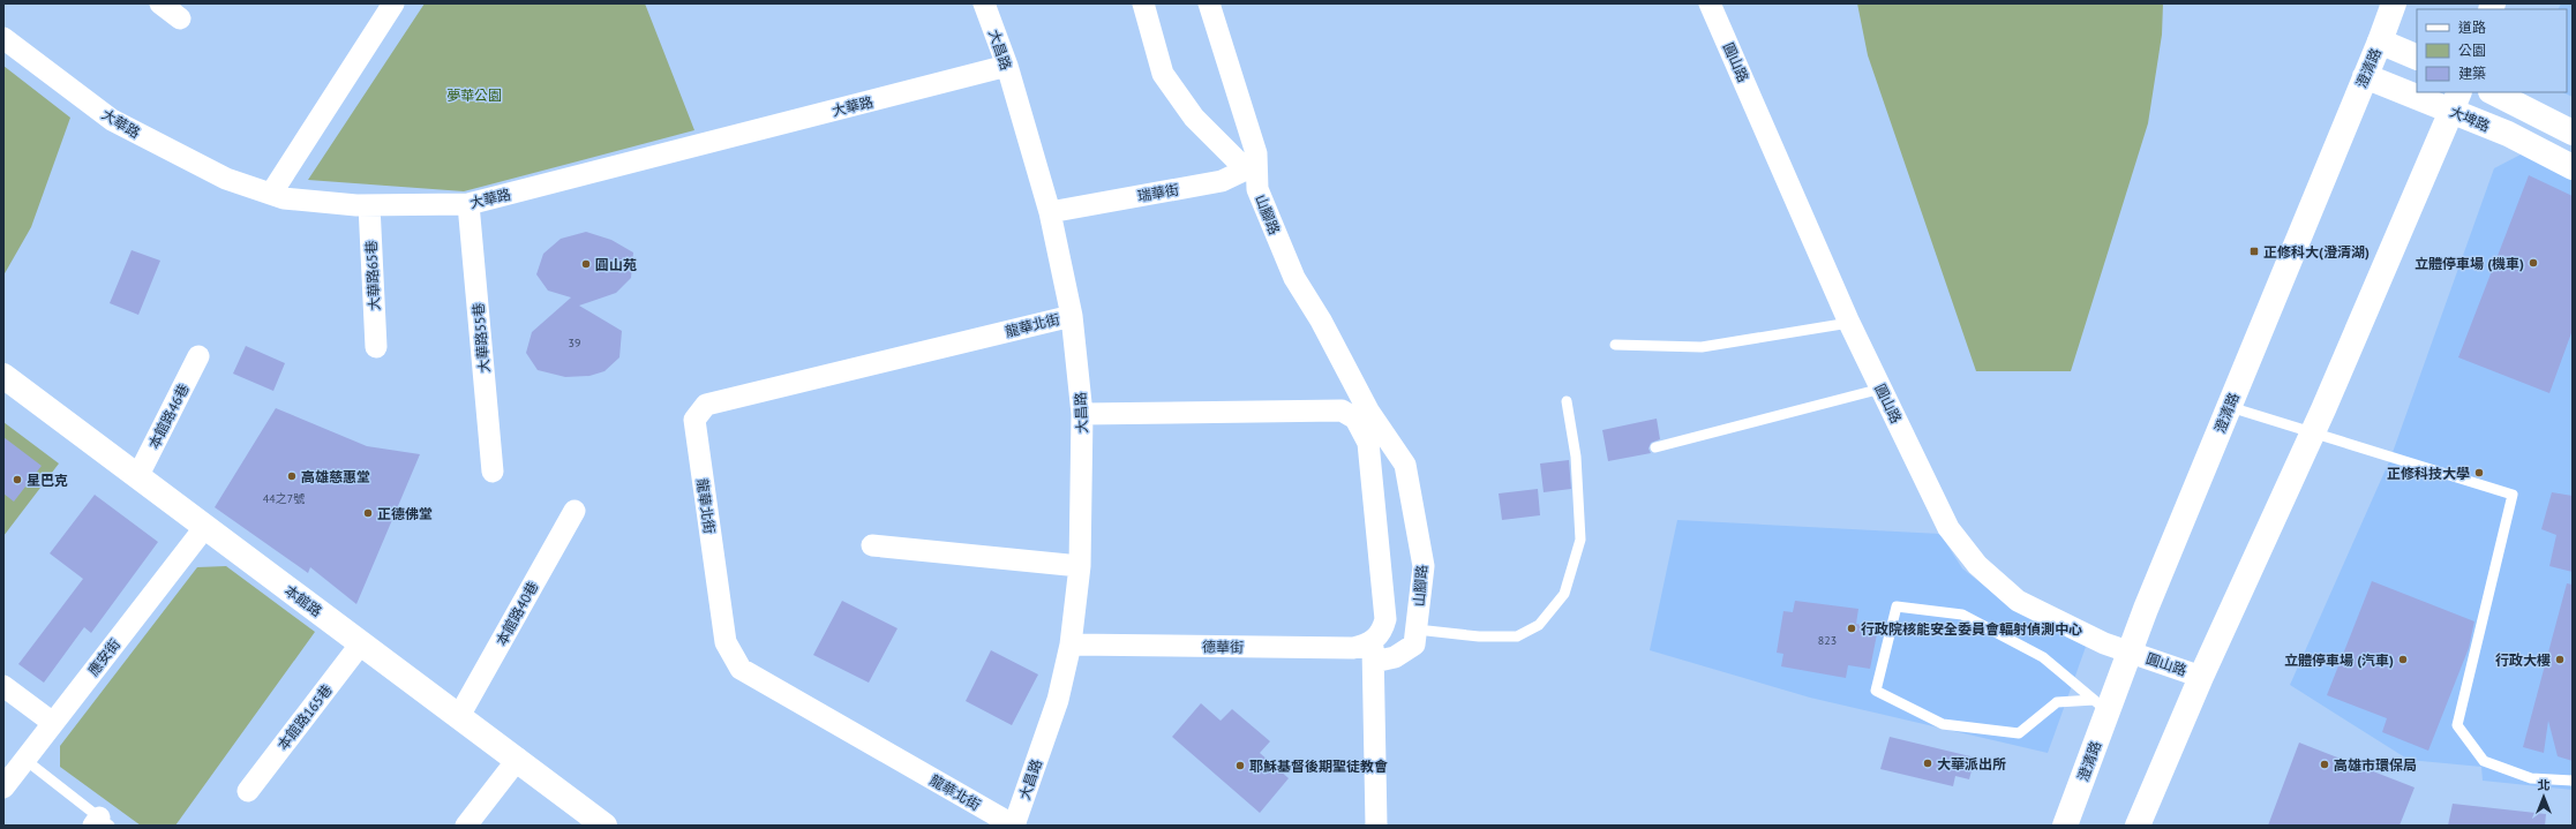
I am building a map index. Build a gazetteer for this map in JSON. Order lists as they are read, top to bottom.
{
  "streets": {
    "main road": ["澄清路", "大埤路", "本館路"],
    "street": [
      "大昌路",
      "圓山路",
      "大華路",
      "瑞華街",
      "山腳路",
      "大華路65巷",
      "龍華北街",
      "大華路55巷",
      "本館路46巷",
      "本館路40巷",
      "德華街",
      "應安街",
      "本館路165巷"
    ]
  },
  "crossings": [
    ["大昌路", "大華路"],
    ["大昌路", "瑞華街"],
    ["大昌路", "龍華北街"],
    ["大昌路", "德華街"],
    ["圓山路", "澄清路"],
    ["澄清路", "大埤路"],
    ["大華路", "大華路65巷"],
    ["大華路", "大華路55巷"],
    ["瑞華街", "山腳路"],
    ["山腳路", "德華街"],
    ["本館路46巷", "本館路"],
    ["本館路", "本館路40巷"],
    ["本館路", "應安街"],
    ["本館路", "本館路165巷"]
  ],
  "parks": ["夢華公園"],
  "places": {
    "transit": ["正修科大(澄清湖)"],
    "other": [
      "立體停車場 (機車)",
      "圓山苑",
      "正修科技大學",
      "高雄慈惠堂",
      "星巴克",
      "正德佛堂",
      "行政院核能安全委員會輻射偵測中心",
      "立體停車場 (汽車)",
      "行政大樓",
      "大華派出所",
      "高雄市環保局",
      "耶穌基督後期聖徒教會"
    ]
  },
  "house_numbers": ["39", "44之7號", "823"],
  "legend": ["道路", "公園", "建築"],
  "north": "top"
}
